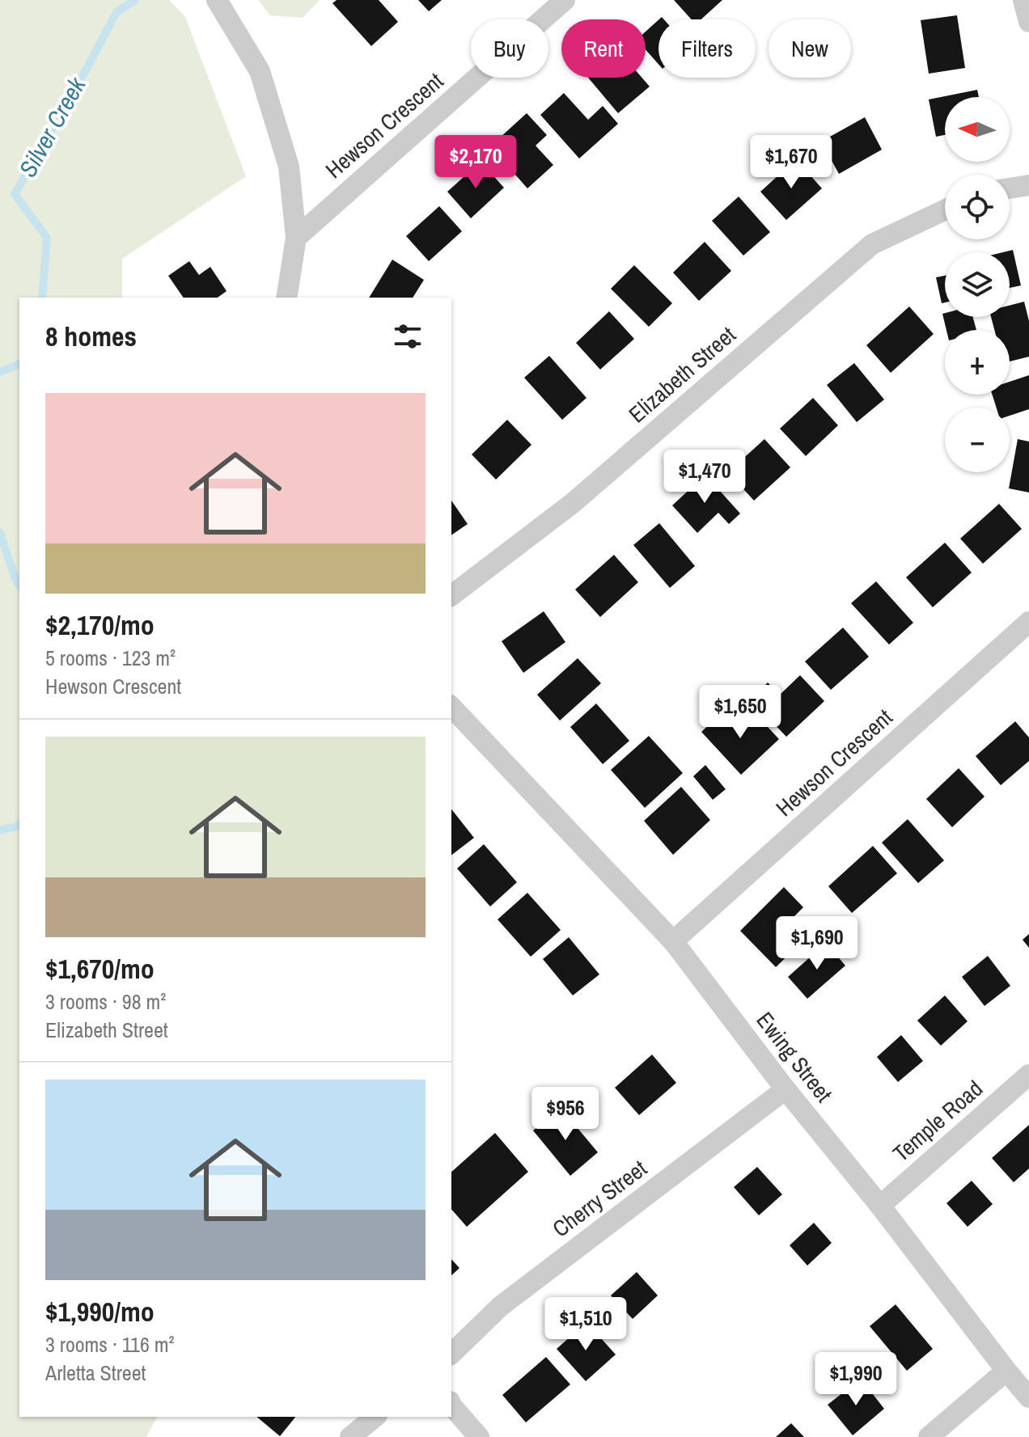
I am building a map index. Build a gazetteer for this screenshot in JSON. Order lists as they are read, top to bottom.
{
  "streets": {
    "street": [
      "Hewson Crescent",
      "Elizabeth Street",
      "Ewing Street",
      "Temple Road",
      "Cherry Street"
    ]
  },
  "crossings": [
    ["Hewson Crescent", "Ewing Street"],
    ["Ewing Street", "Temple Road"],
    ["Ewing Street", "Cherry Street"]
  ],
  "water": ["Silver Creek"],
  "north": "left",
  "page": {
    "chip": [
      "Buy",
      "Rent",
      "Filters",
      "New"
    ],
    "map_buttons": ["+", "−"],
    "price": [
      "$2,170",
      "$1,670",
      "$1,470",
      "$1,650",
      "$1,690",
      "$956",
      "$1,510",
      "$1,990"
    ],
    "heading": "8 homes",
    "list": [
      {
        "name": "$2,170/mo",
        "note": "5 rooms · 123 m² · Hewson Crescent"
      },
      {
        "name": "$1,670/mo",
        "note": "3 rooms · 98 m² · Elizabeth Street"
      },
      {
        "name": "$1,990/mo",
        "note": "3 rooms · 116 m² · Arletta Street"
      }
    ]
  }
}
